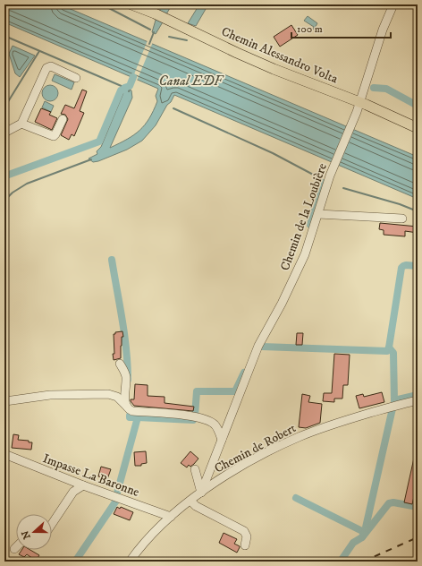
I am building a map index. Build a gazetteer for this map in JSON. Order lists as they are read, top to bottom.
{
  "streets": {
    "main road": ["Chemin Alessandro Volta"],
    "street": ["Chemin de la Loubière", "Chemin de Robert", "Impasse La Baronne"]
  },
  "crossings": [
    ["Chemin Alessandro Volta", "Chemin de la Loubière"],
    ["Chemin de la Loubière", "Chemin de Robert"],
    ["Chemin de Robert", "Impasse La Baronne"]
  ],
  "water": ["Canal EDF"],
  "scale_bar": "100 m",
  "north": "left"
}
